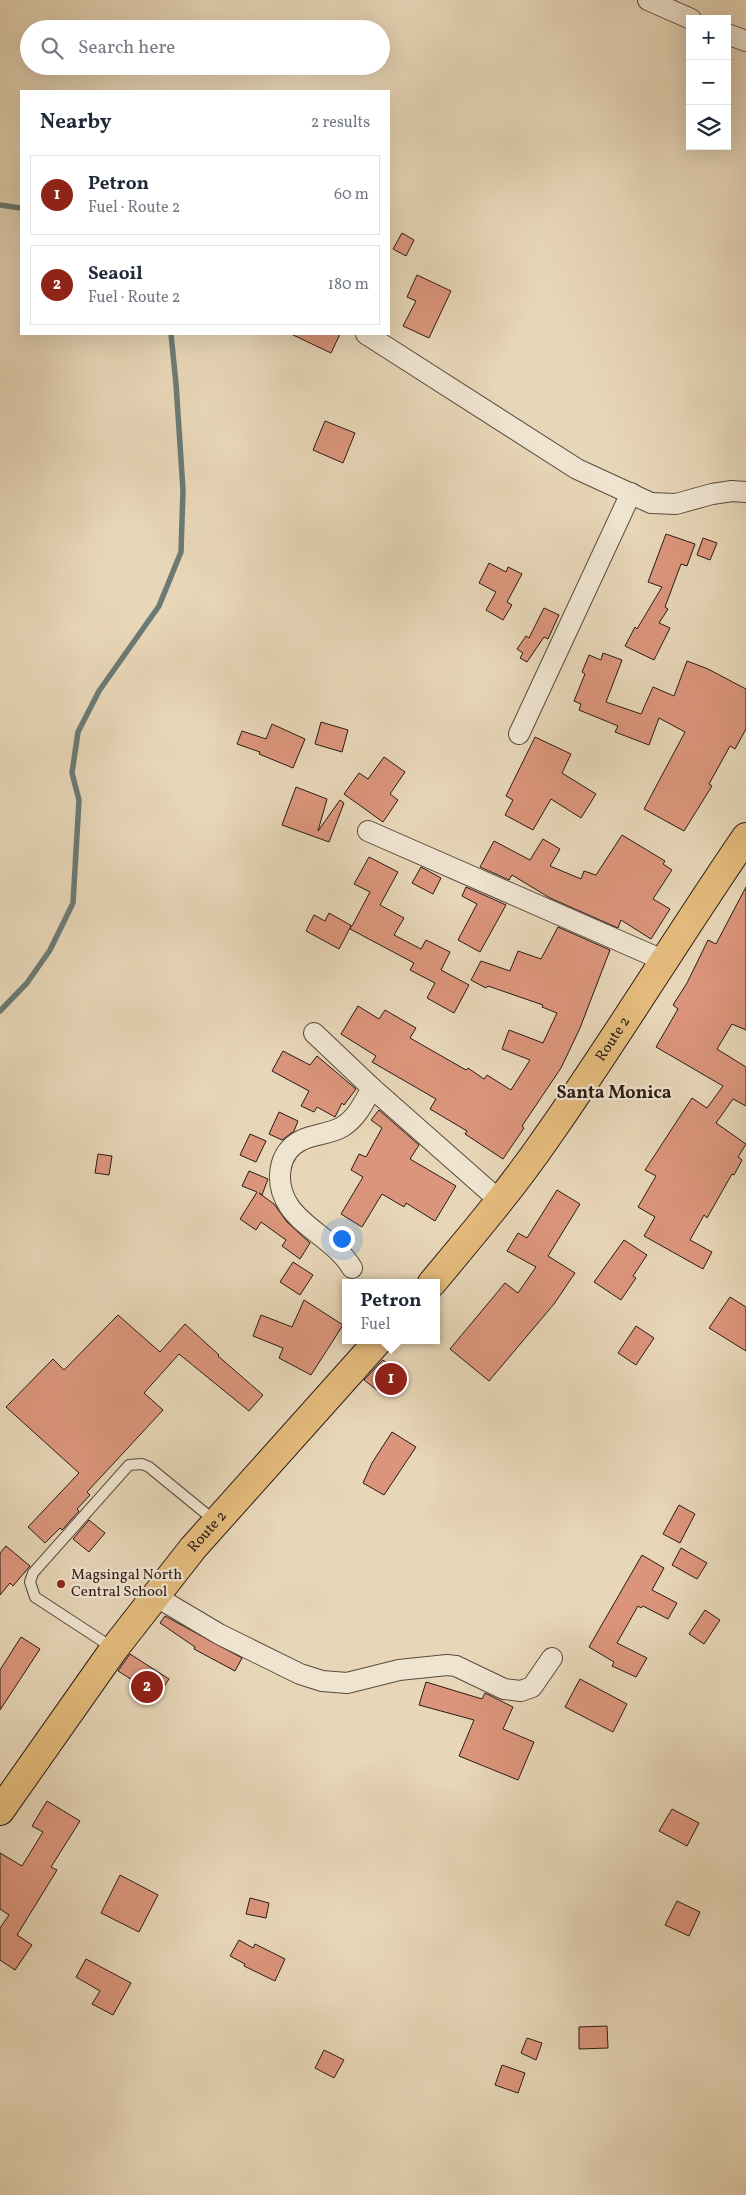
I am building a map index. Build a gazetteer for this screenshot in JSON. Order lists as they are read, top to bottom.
{
  "streets": {
    "highway": ["Route 2"]
  },
  "districts": ["Santa Monica"],
  "places": ["Magsingal North Central School"],
  "page": {
    "map_buttons": ["+", "−"],
    "search": "Search here",
    "heading": ["Nearby", "2 results"],
    "list": [
      {
        "mark": "1",
        "name": "Petron",
        "note": "Fuel · Route 2",
        "value": "60 m"
      },
      {
        "mark": "2",
        "name": "Seaoil",
        "note": "Fuel · Route 2",
        "value": "180 m"
      }
    ],
    "popup": ["Petron", "Fuel"],
    "pins": ["1", "2"]
  }
}
